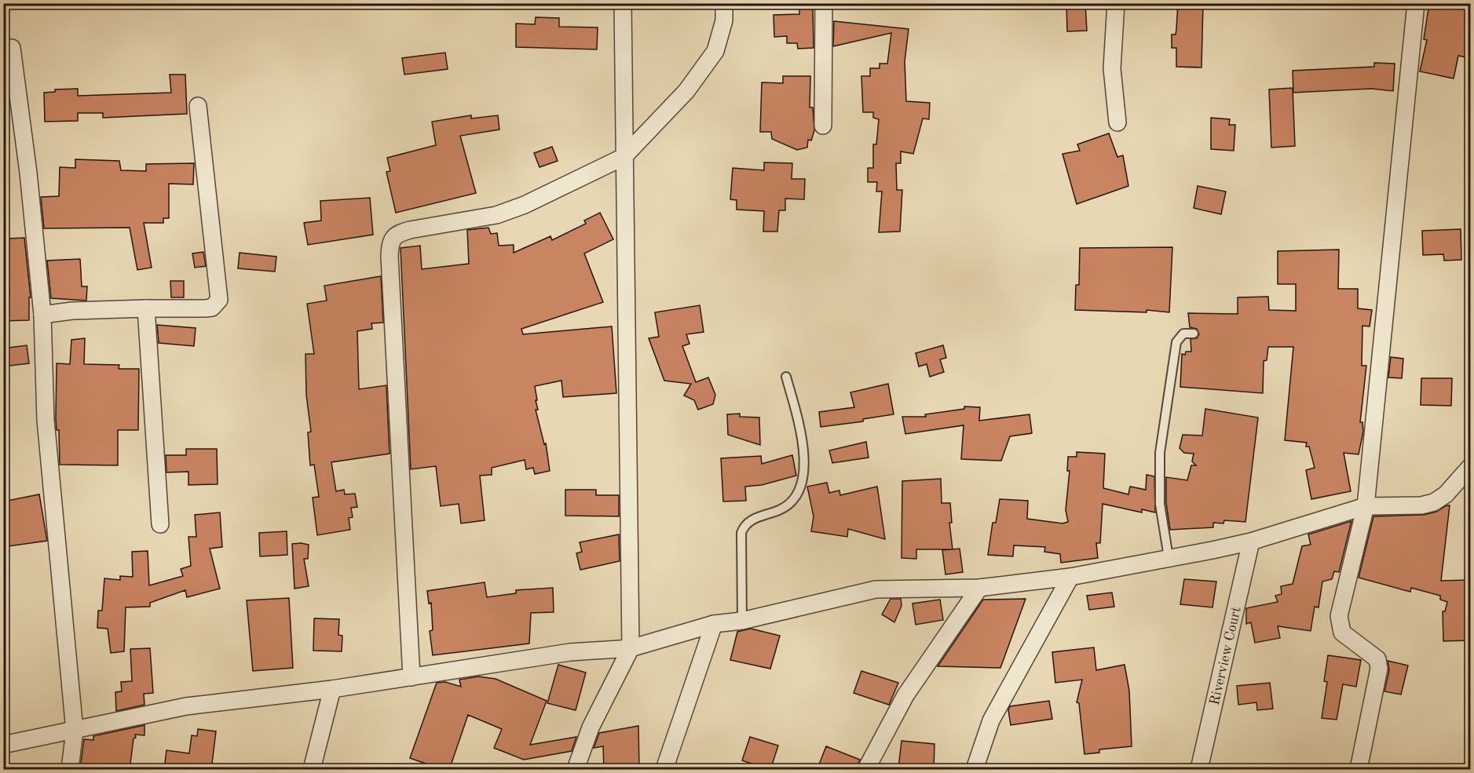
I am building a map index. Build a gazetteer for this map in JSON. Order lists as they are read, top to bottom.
{
  "streets": {
    "street": ["Riverview Court"]
  }
}
